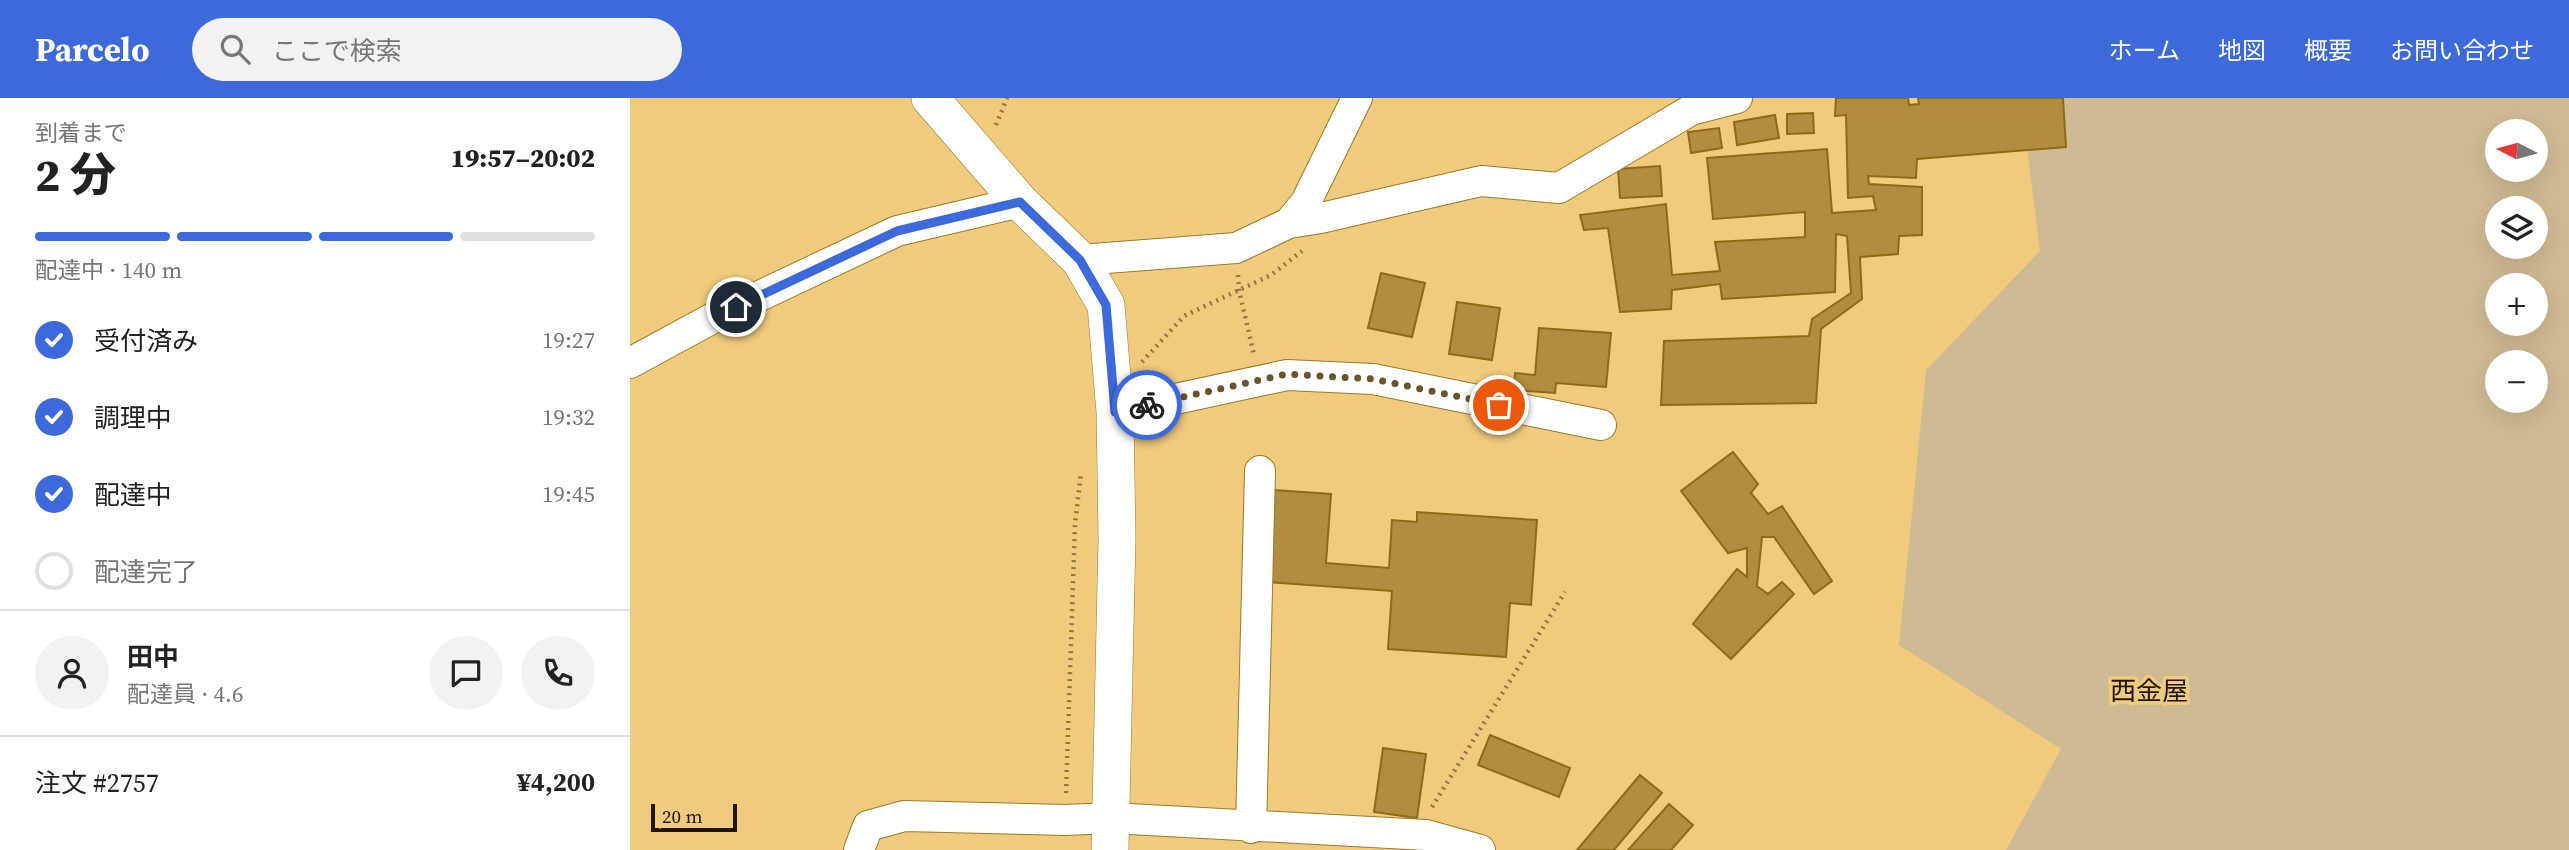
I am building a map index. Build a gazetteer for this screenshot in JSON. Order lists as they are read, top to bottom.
{
  "districts": ["西金屋"],
  "scale_bar": "20 m",
  "north": "left",
  "page": {
    "header": "Parcelo",
    "search": "ここで検索",
    "nav": [
      "ホーム",
      "地図",
      "概要",
      "お問い合わせ"
    ],
    "heading": ["2 分", "到着まで", "19:57–20:02"],
    "panel": [
      "田中",
      "配達員 · 4.6",
      "注文 #2757",
      "¥4,200"
    ],
    "map_buttons": ["+", "−"],
    "bar": "配達中 · 140 m",
    "list": [
      ["受付済み", "19:27"],
      ["調理中", "19:32"],
      ["配達中", "19:45"],
      "配達完了"
    ],
    "scale": "20 m"
  }
}
